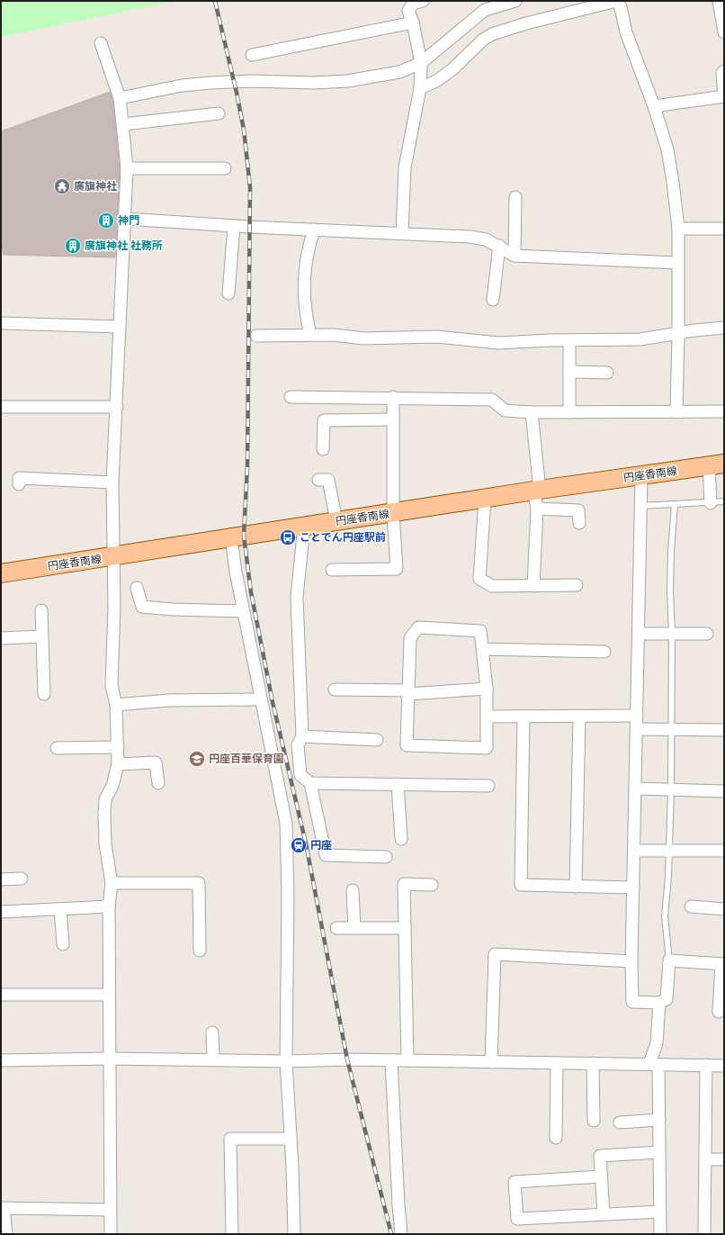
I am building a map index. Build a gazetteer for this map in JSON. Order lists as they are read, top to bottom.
{
  "streets": {
    "main road": ["円座香南線"]
  },
  "places": {
    "temple": ["廣旗神社"],
    "building": ["神門", "廣旗神社 社務所"],
    "bus stop": ["ことでん円座駅前"],
    "school or university": ["円座百華保育園"],
    "station": ["円座"]
  }
}
